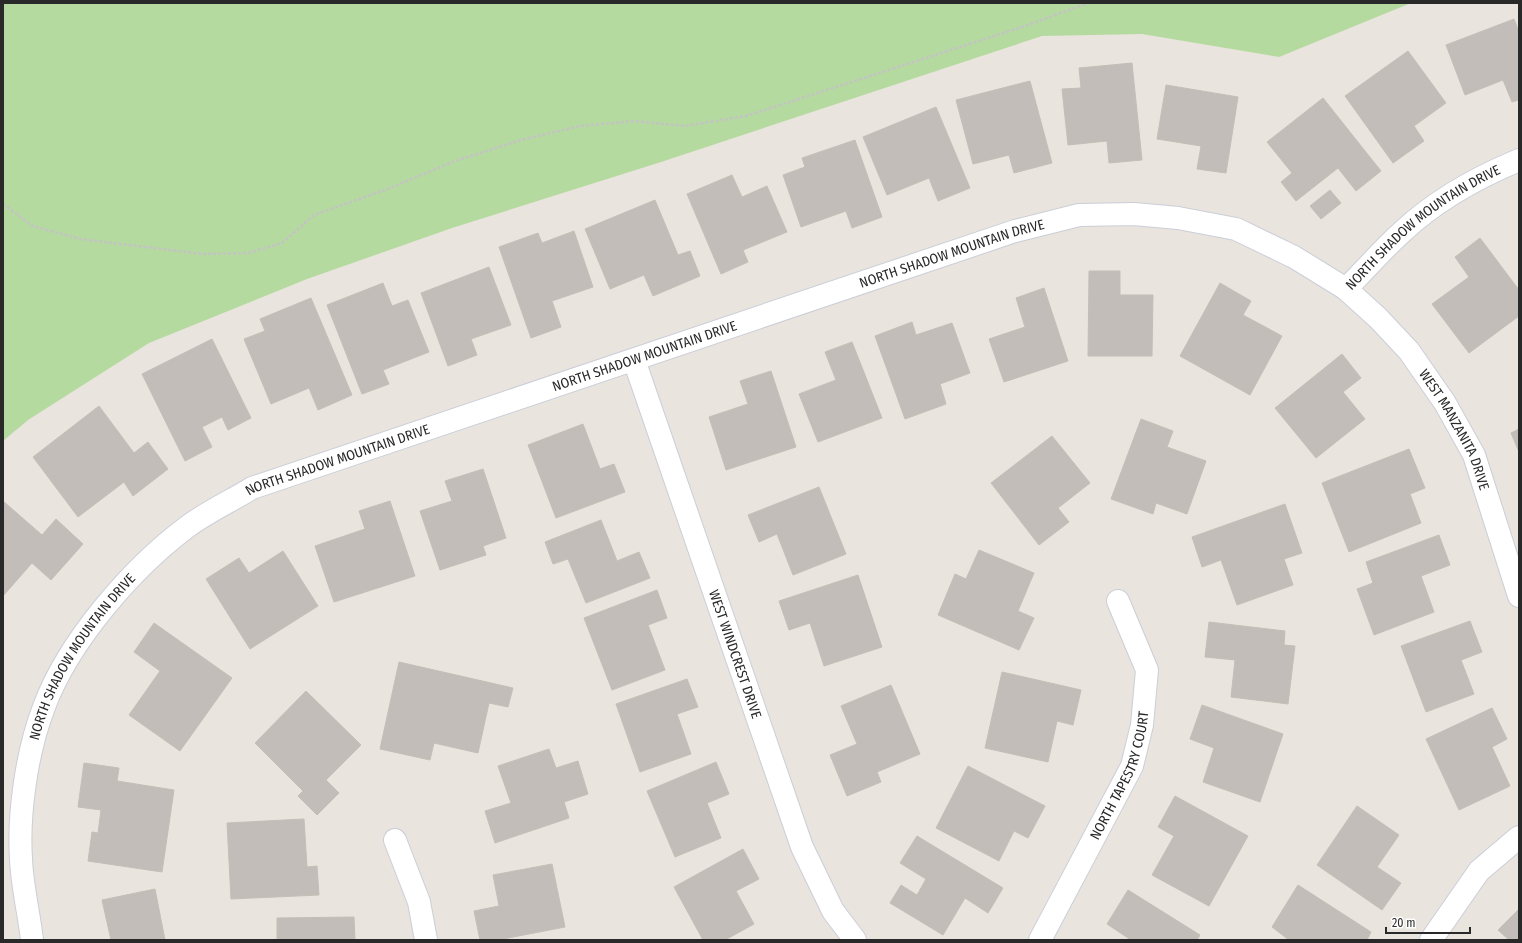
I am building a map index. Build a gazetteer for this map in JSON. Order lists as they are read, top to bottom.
{
  "streets": {
    "street": [
      "NORTH SHADOW MOUNTAIN DRIVE",
      "WEST MANZANITA DRIVE",
      "WEST WINDCREST DRIVE",
      "NORTH TAPESTRY COURT"
    ]
  },
  "crossings": [
    ["NORTH SHADOW MOUNTAIN DRIVE", "WEST MANZANITA DRIVE"],
    ["NORTH SHADOW MOUNTAIN DRIVE", "WEST WINDCREST DRIVE"]
  ],
  "scale_bar": "20 m"
}
